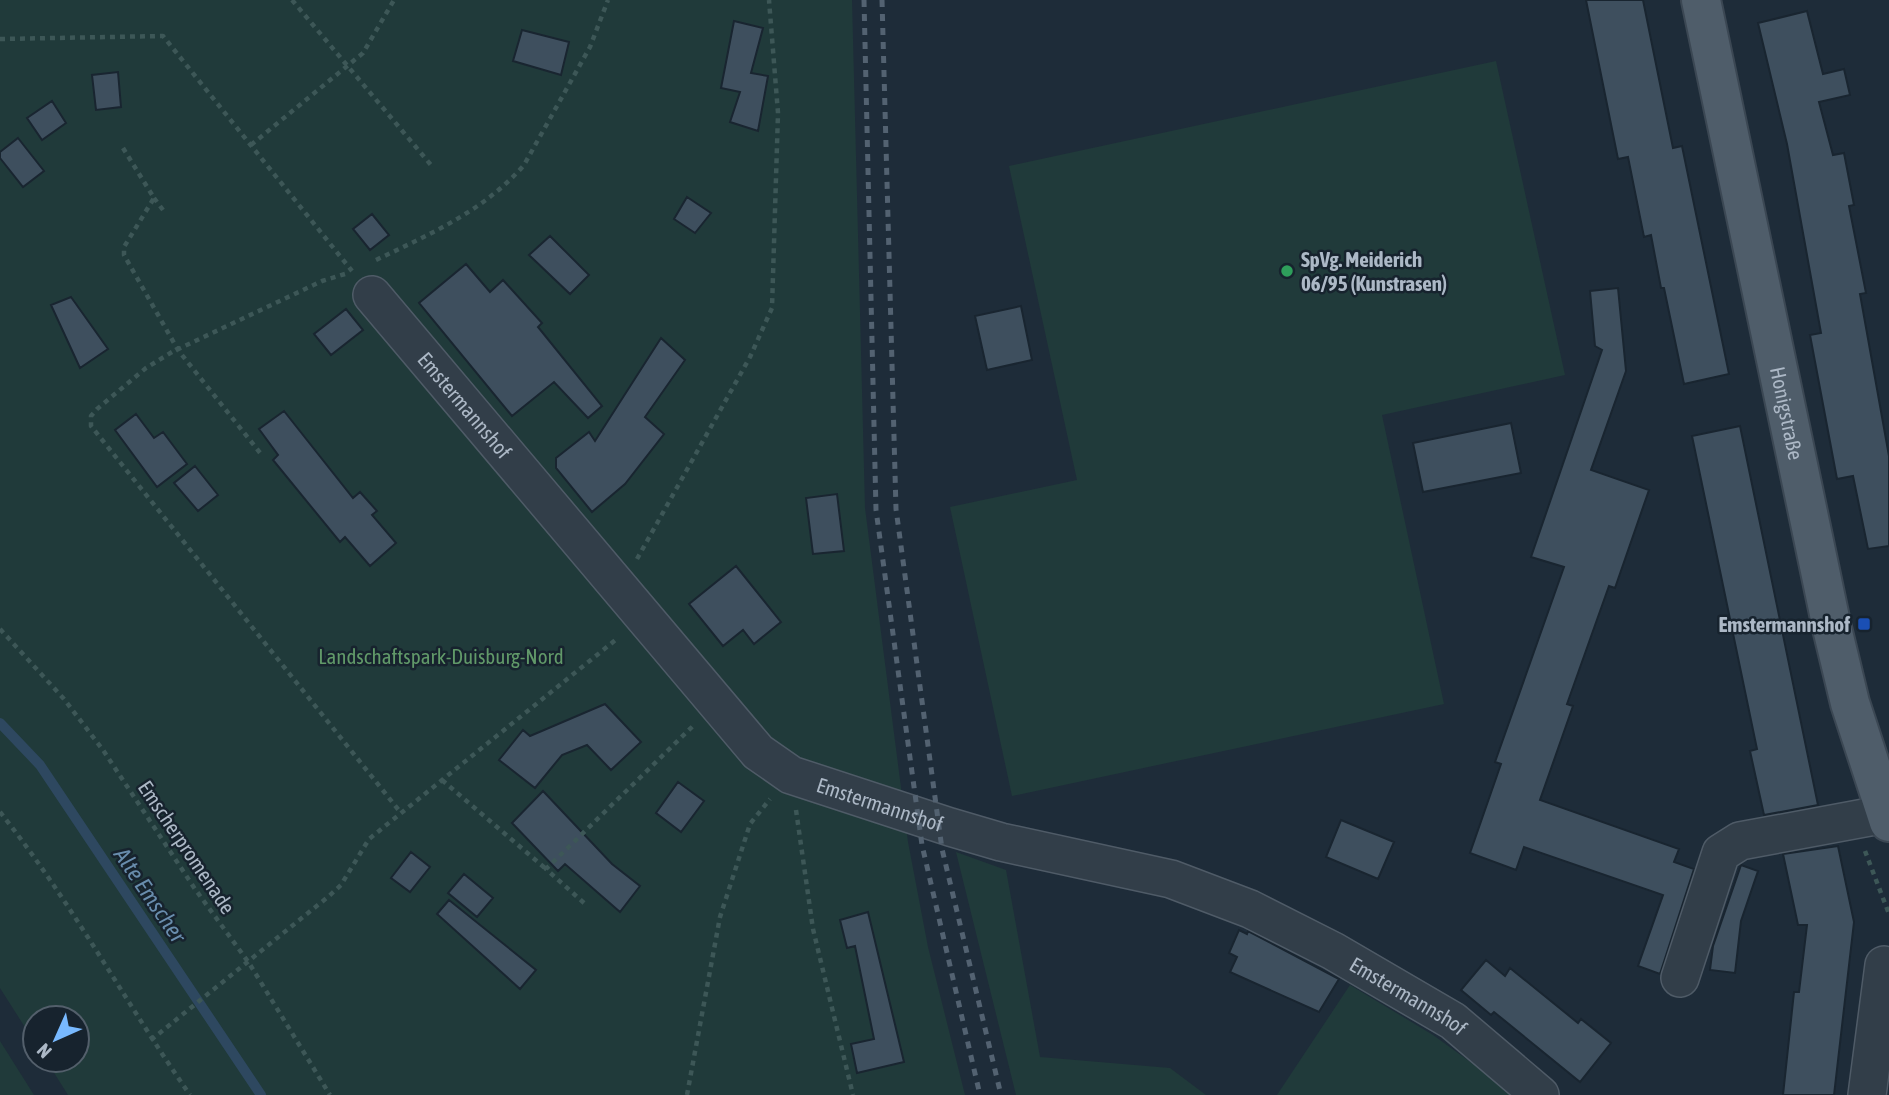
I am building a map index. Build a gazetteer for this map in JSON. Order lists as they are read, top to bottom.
{
  "streets": {
    "main road": ["Honigstraße"],
    "street": ["Emstermannshof"],
    "path": ["Emscherpromenade"]
  },
  "water": ["Alte Emscher"],
  "parks": ["Landschaftspark-Duisburg-Nord"],
  "places": {
    "other": ["SpVg. Meiderich 06/95 (Kunstrasen)"],
    "transit": ["Emstermannshof"]
  },
  "north": "bottom left"
}
